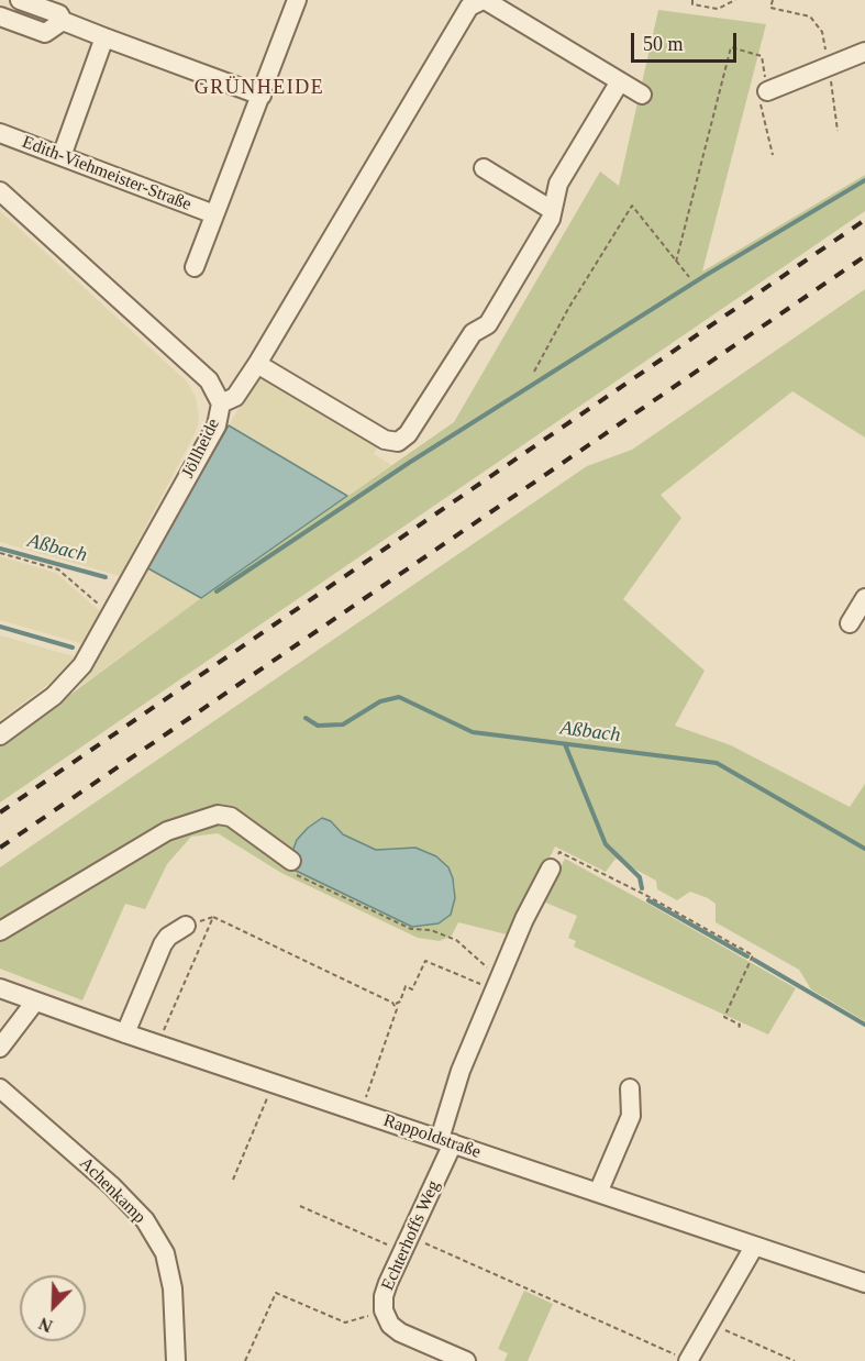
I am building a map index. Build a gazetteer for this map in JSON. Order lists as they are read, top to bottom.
{
  "streets": {
    "street": [
      "Edith-Viehmeister-Straße",
      "Jöllheide",
      "Rappoldstraße",
      "Achenkamp",
      "Echterhoffs Weg"
    ]
  },
  "crossings": [
    ["Rappoldstraße", "Echterhoffs Weg"]
  ],
  "districts": ["GRÜNHEIDE"],
  "water": ["Aßbach"],
  "scale_bar": "50 m",
  "north": "bottom left"
}
